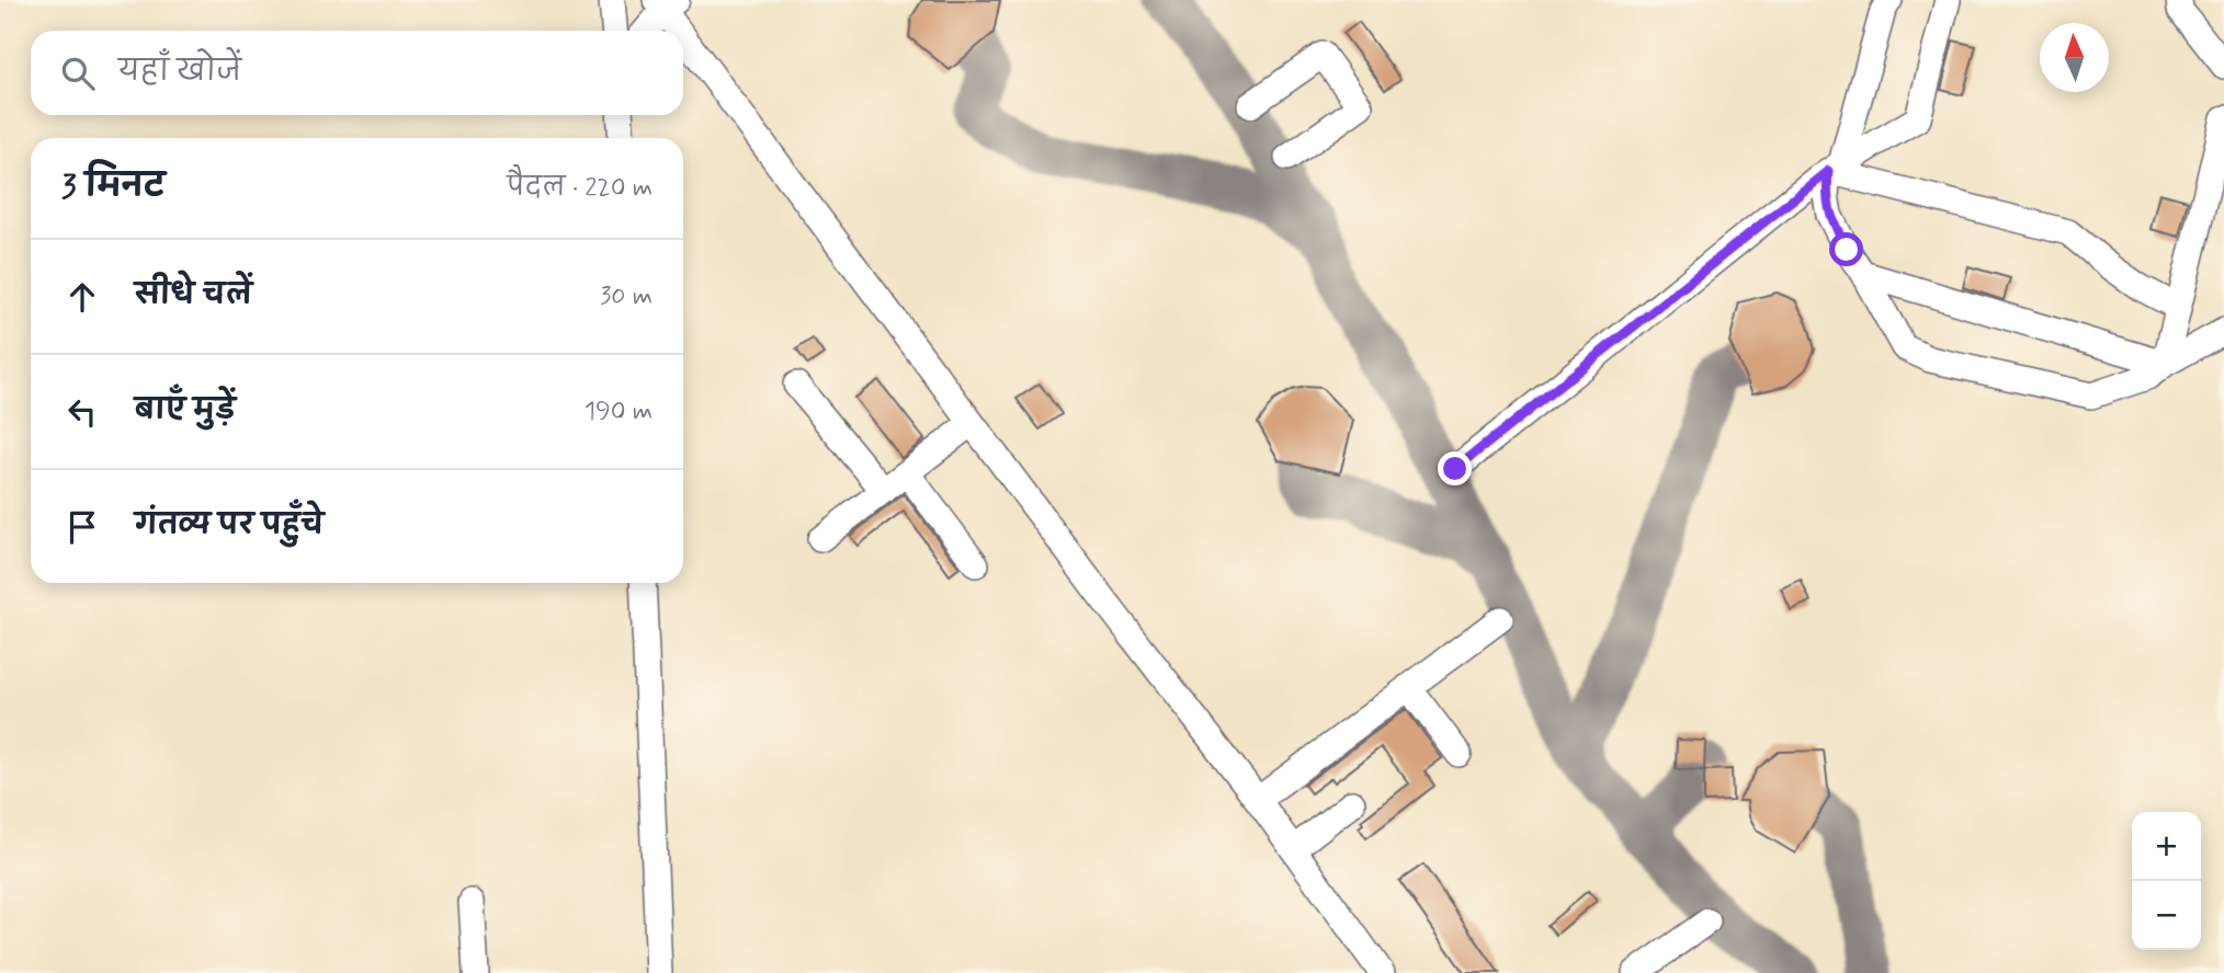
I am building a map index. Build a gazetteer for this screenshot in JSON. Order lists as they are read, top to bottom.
{
  "north": "top",
  "page": {
    "search": "यहाँ खोजें",
    "heading": ["3 मिनट", "पैदल · 220 m"],
    "list": [
      ["सीधे चलें", "30 m"],
      ["बाएँ मुड़ें", "190 m"],
      "गंतव्य पर पहुँचे"
    ],
    "map_buttons": ["+", "−"]
  }
}
